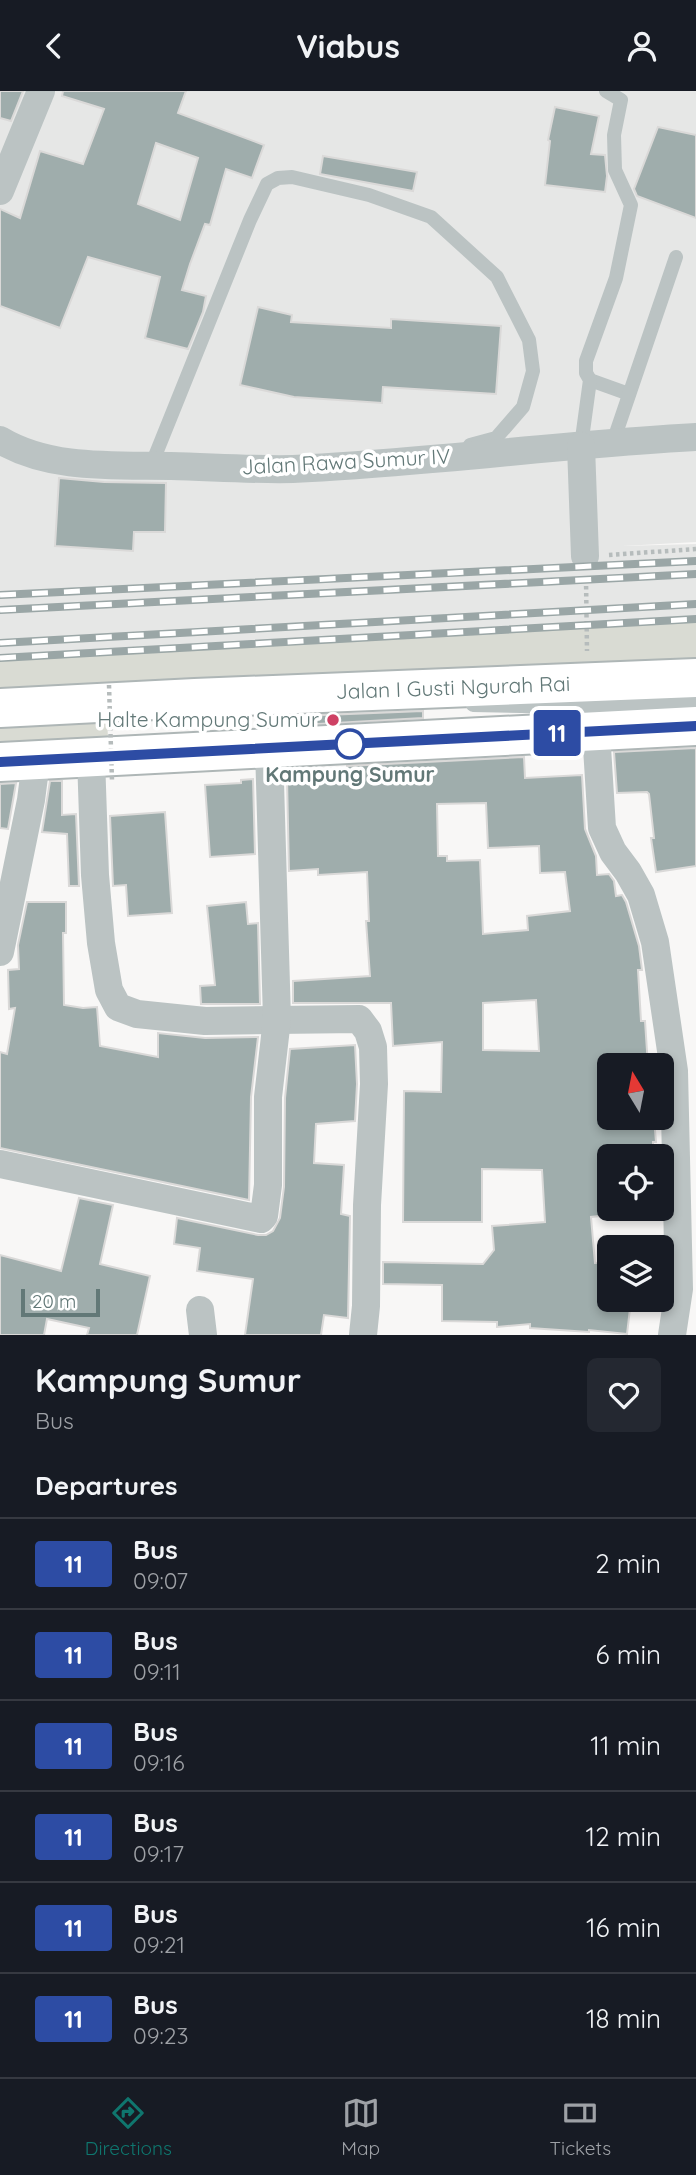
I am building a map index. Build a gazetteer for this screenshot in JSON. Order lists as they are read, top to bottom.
{
  "streets": {
    "main road": ["Jalan I Gusti Ngurah Rai"],
    "street": ["Jalan Rawa Sumur IV"]
  },
  "places": ["Halte Kampung Sumur", "Kampung Sumur"],
  "lines": ["bus line 11"],
  "scale_bar": "20 m",
  "north": "top",
  "page": {
    "header": "Viabus",
    "on_map": "11",
    "scale": "20 m",
    "heading": [
      ["Kampung Sumur", "Bus"],
      "Departures"
    ],
    "list": [
      {
        "mark": "11",
        "name": "Bus",
        "note": "09:07",
        "value": "2 min"
      },
      {
        "mark": "11",
        "name": "Bus",
        "note": "09:11",
        "value": "6 min"
      },
      {
        "mark": "11",
        "name": "Bus",
        "note": "09:16",
        "value": "11 min"
      },
      {
        "mark": "11",
        "name": "Bus",
        "note": "09:17",
        "value": "12 min"
      },
      {
        "mark": "11",
        "name": "Bus",
        "note": "09:21",
        "value": "16 min"
      },
      {
        "mark": "11",
        "name": "Bus",
        "note": "09:23",
        "value": "18 min"
      }
    ],
    "tabs": ["Directions", "Map", "Tickets"]
  }
}
